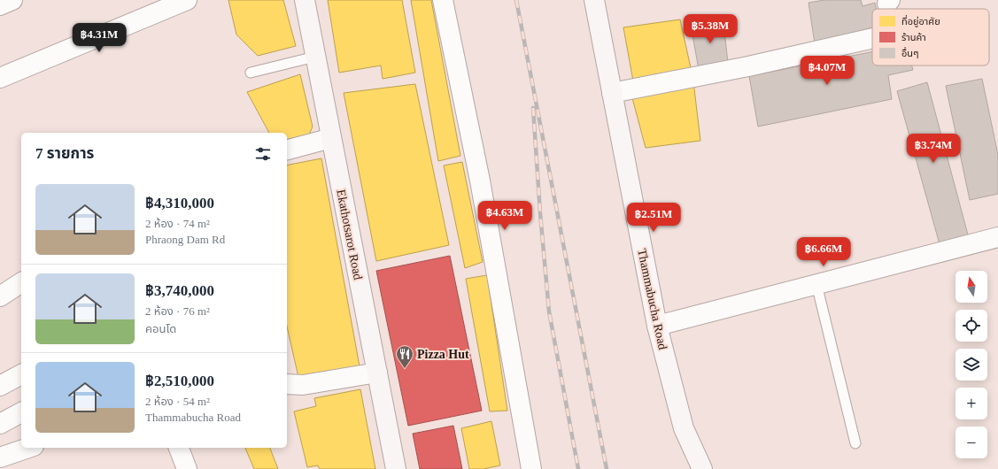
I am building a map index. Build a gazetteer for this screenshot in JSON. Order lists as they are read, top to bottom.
{
  "streets": {
    "main road": ["Ekathotsarot Road", "Thammabucha Road"]
  },
  "places": {
    "restaurant": ["Pizza Hut"]
  },
  "legend": ["ที่อยู่อาศัย", "ร้านค้า", "อื่นๆ"],
  "north": "top",
  "page": {
    "price": [
      "฿5.38M",
      "฿4.31M",
      "฿4.07M",
      "฿3.74M",
      "฿4.63M",
      "฿2.51M",
      "฿6.66M"
    ],
    "heading": "7 รายการ",
    "list": [
      {
        "name": "฿4,310,000",
        "note": "2 ห้อง · 74 m² · Phraong Dam Rd"
      },
      {
        "name": "฿3,740,000",
        "note": "2 ห้อง · 76 m² · คอนโด"
      },
      {
        "name": "฿2,510,000",
        "note": "2 ห้อง · 54 m² · Thammabucha Road"
      }
    ],
    "map_buttons": ["+", "−"]
  }
}
